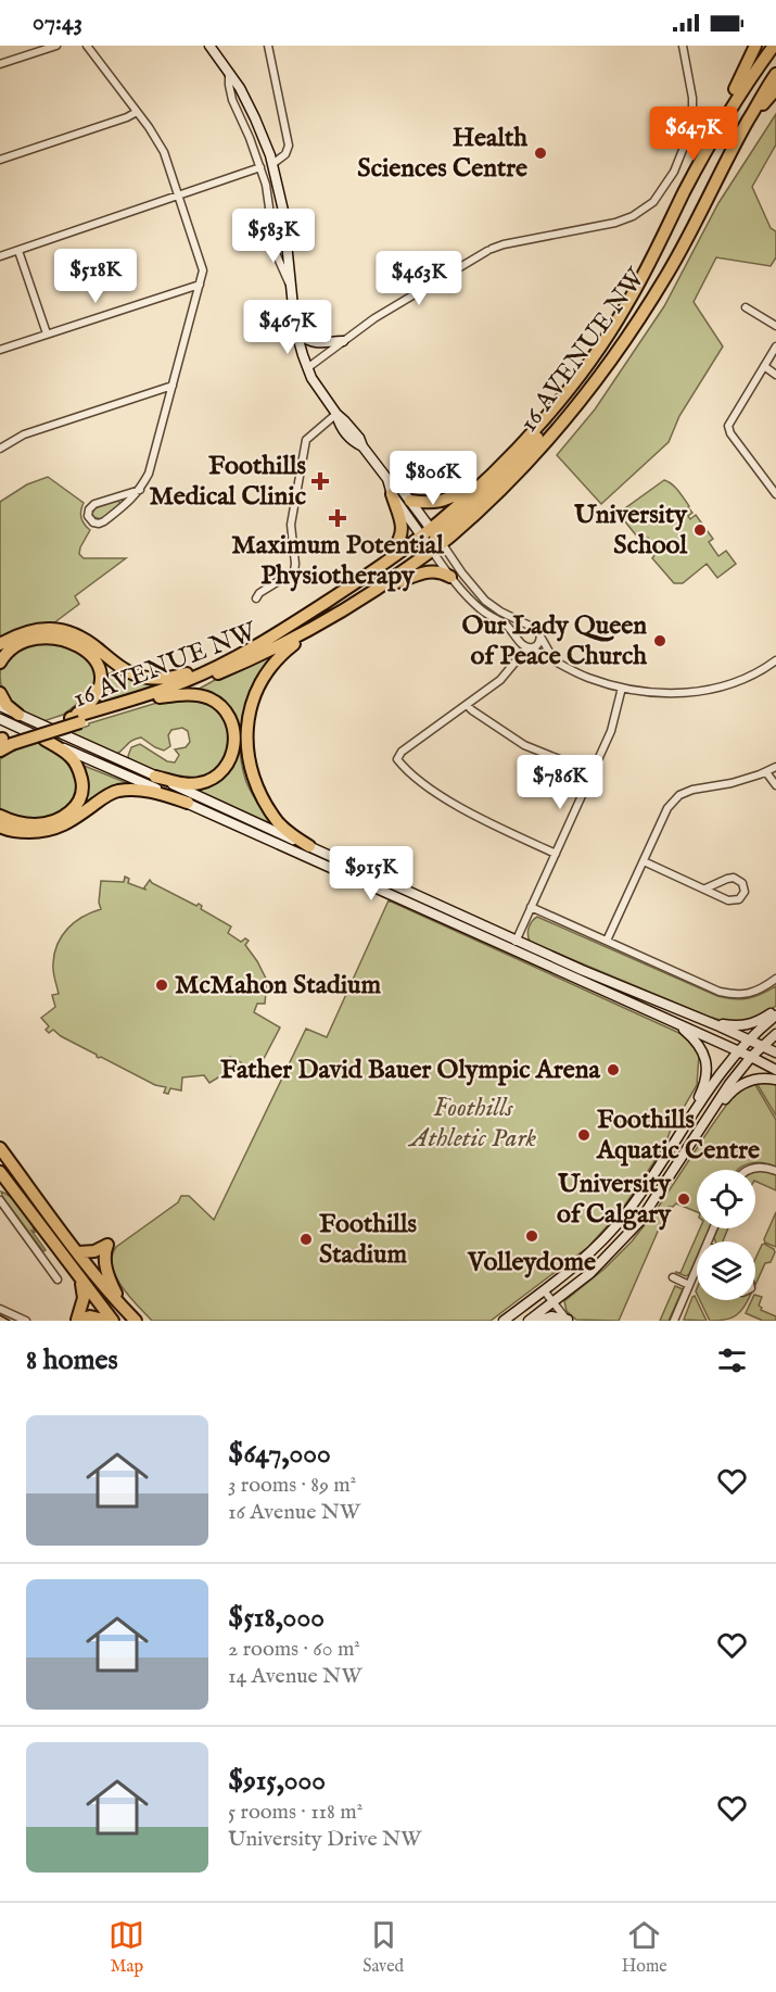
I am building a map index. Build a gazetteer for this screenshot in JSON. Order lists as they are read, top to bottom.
{
  "streets": {
    "highway": ["16 AVENUE NW"]
  },
  "parks": ["Foothills Athletic Park"],
  "places": {
    "other": [
      "Health Sciences Centre",
      "University School",
      "Our Lady Queen of Peace Church",
      "McMahon Stadium",
      "Father David Bauer Olympic Arena",
      "Foothills Aquatic Centre",
      "University of Calgary",
      "Volleydome",
      "Foothills Stadium"
    ],
    "health": ["Foothills Medical Clinic", "Maximum Potential Physiotherapy"]
  },
  "page": {
    "status": "07:43",
    "price": [
      "$647K",
      "$583K",
      "$518K",
      "$463K",
      "$467K",
      "$806K",
      "$786K",
      "$915K"
    ],
    "heading": "8 homes",
    "list": [
      {
        "name": "$647,000",
        "note": "3 rooms · 89 m² · 16 Avenue NW"
      },
      {
        "name": "$518,000",
        "note": "2 rooms · 60 m² · 14 Avenue NW"
      },
      {
        "name": "$915,000",
        "note": "5 rooms · 118 m² · University Drive NW"
      }
    ],
    "tabs": ["Map", "Saved", "Home"]
  }
}
